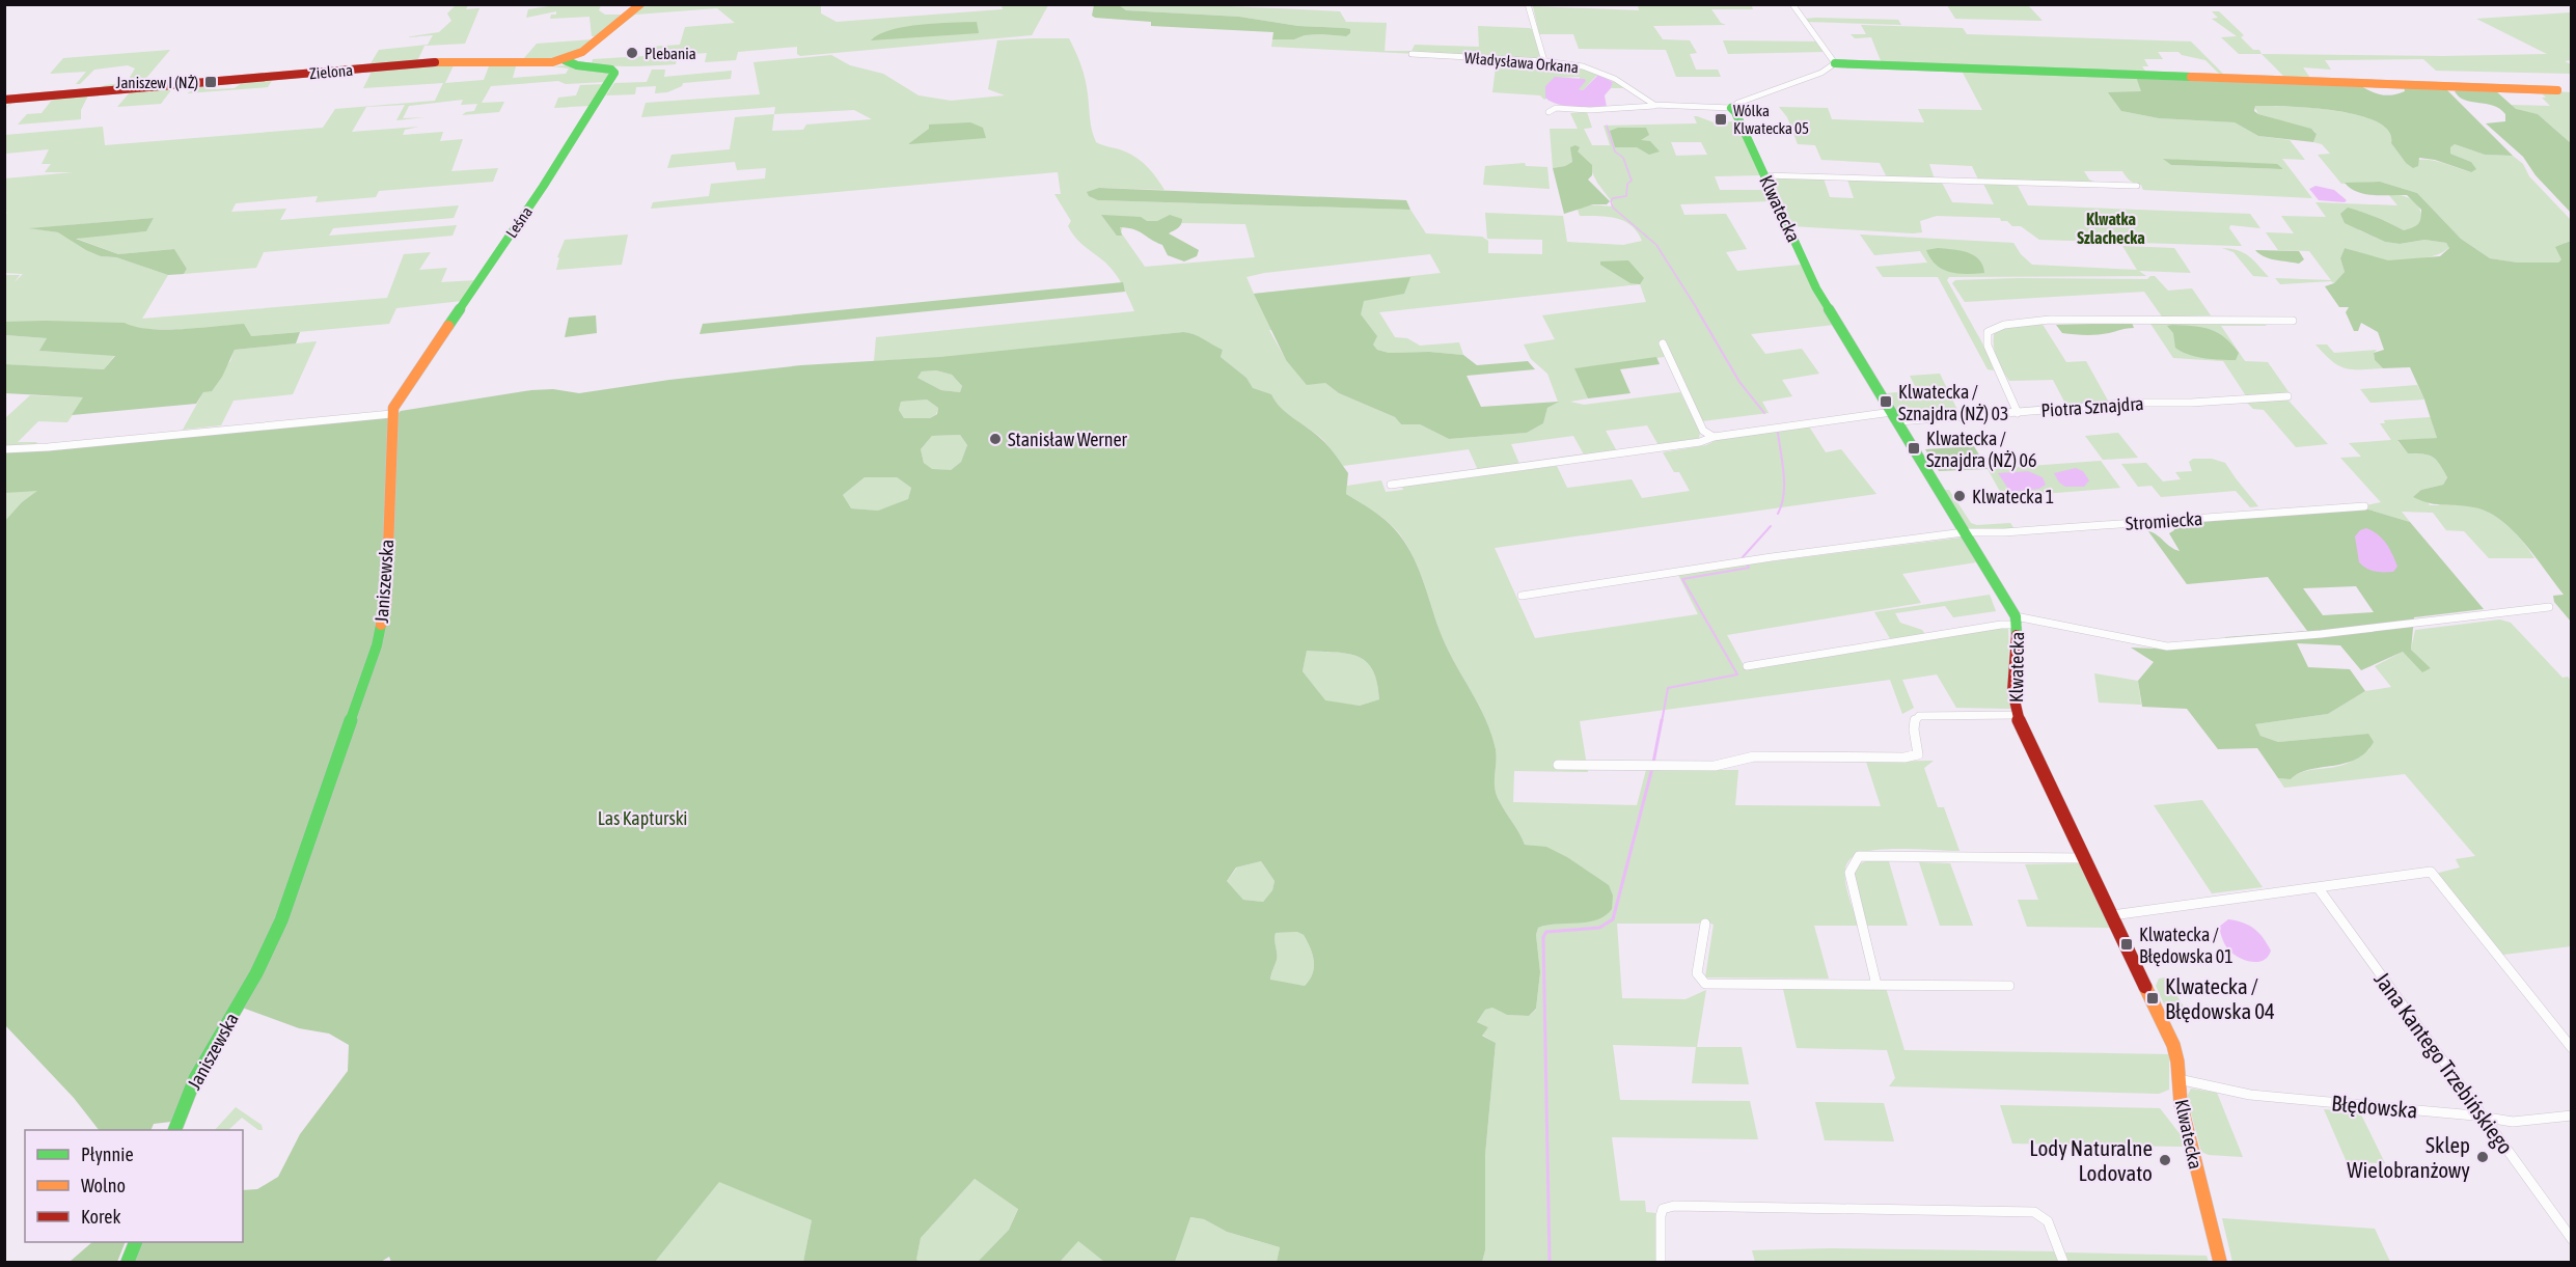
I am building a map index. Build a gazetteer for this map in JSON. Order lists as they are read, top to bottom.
{
  "streets": {
    "street": [
      "Władysława Orkana",
      "Zielona",
      "Klwatecka",
      "Leśna",
      "Piotra Sznajdra",
      "Stromiecka",
      "Janiszewska",
      "Jana Kantego Trzebińskiego",
      "Błędowska"
    ]
  },
  "crossings": [
    ["Zielona", "Leśna"],
    ["Klwatecka", "Piotra Sznajdra"],
    ["Klwatecka", "Stromiecka"],
    ["Klwatecka", "Błędowska"],
    ["Leśna", "Janiszewska"],
    ["Jana Kantego Trzebińskiego", "Błędowska"]
  ],
  "districts": ["Klwatka Szlachecka"],
  "parks": ["Las Kapturski"],
  "places": {
    "other": [
      "Plebania",
      "Stanisław Werner",
      "Klwatecka 1",
      "Sklep Wielobranżowy",
      "Lody Naturalne Lodovato"
    ],
    "transit": [
      "Janiszew I (NŻ)",
      "Wólka Klwatecka 05",
      "Klwatecka / Sznajdra (NŻ) 03",
      "Klwatecka / Sznajdra (NŻ) 06",
      "Klwatecka / Błędowska 01",
      "Klwatecka / Błędowska 04"
    ]
  },
  "legend": ["Płynnie", "Wolno", "Korek"]
}
